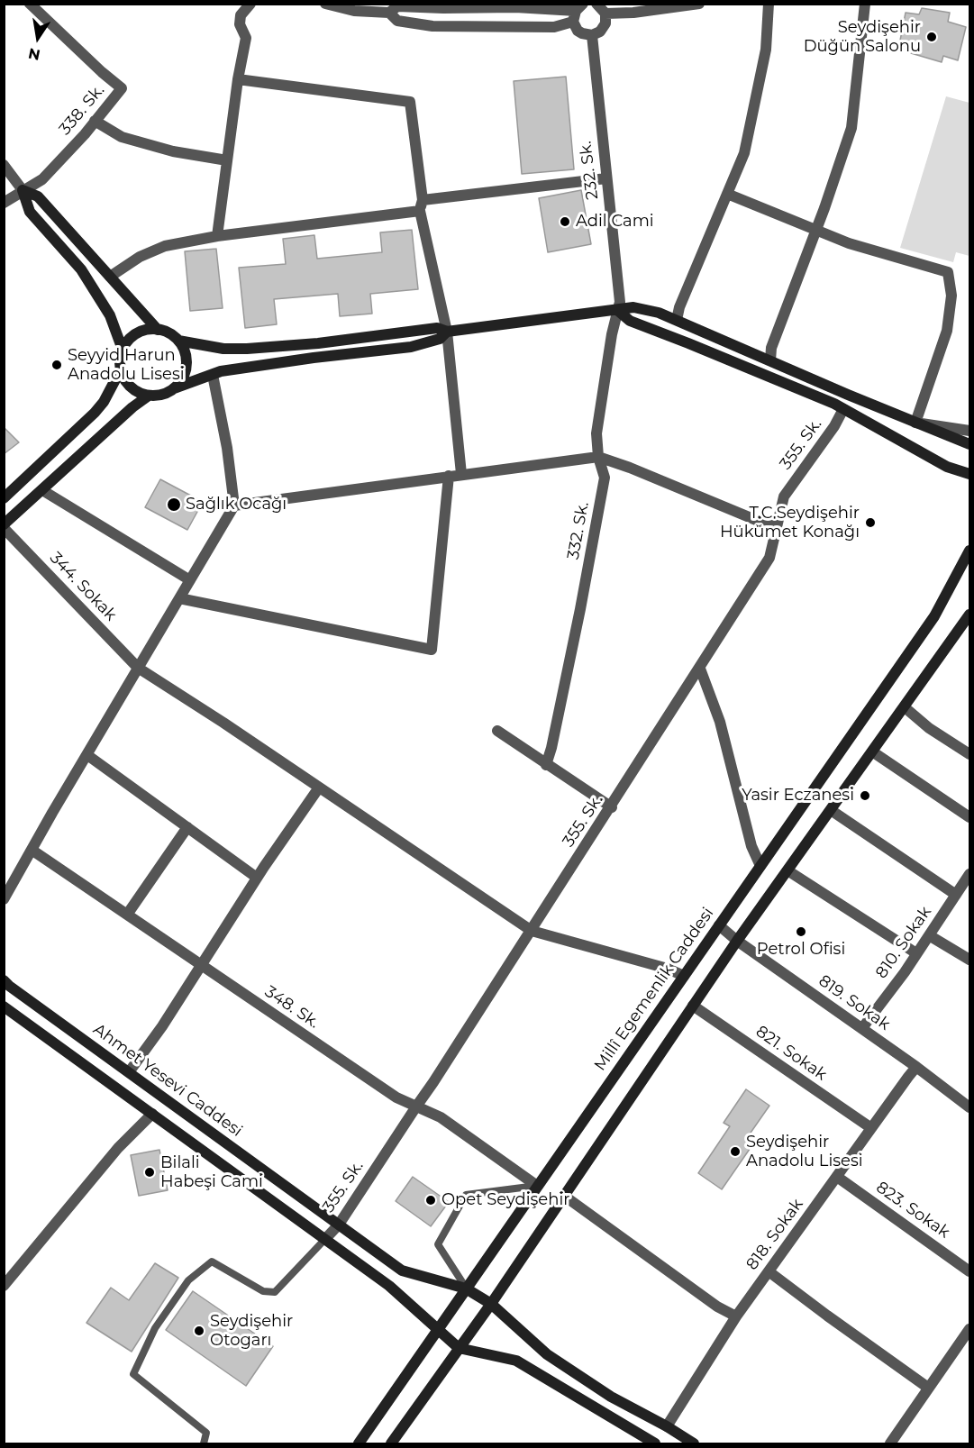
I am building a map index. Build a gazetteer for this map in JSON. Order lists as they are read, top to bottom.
{
  "streets": {
    "street": [
      "338. Sk.",
      "232. Sk.",
      "355. Sk.",
      "332. Sk.",
      "344. Sokak",
      "810. Sokak",
      "Millî Egemenlik Caddesi",
      "819. Sokak",
      "348. Sk.",
      "821. Sokak",
      "Ahmet Yesevi Caddesi",
      "823. Sokak",
      "818. Sokak"
    ]
  },
  "crossings": [
    ["232. Sk.", "332. Sk."],
    ["355. Sk.", "344. Sokak"],
    ["355. Sk.", "348. Sk."],
    ["355. Sk.", "Ahmet Yesevi Caddesi"],
    ["344. Sokak", "Millî Egemenlik Caddesi"],
    ["810. Sokak", "819. Sokak"],
    ["Millî Egemenlik Caddesi", "819. Sokak"],
    ["Millî Egemenlik Caddesi", "348. Sk."],
    ["Millî Egemenlik Caddesi", "Ahmet Yesevi Caddesi"],
    ["819. Sokak", "818. Sokak"],
    ["821. Sokak", "818. Sokak"],
    ["Ahmet Yesevi Caddesi", "818. Sokak"],
    ["823. Sokak", "818. Sokak"]
  ],
  "places": [
    "Seydişehir Düğün Salonu",
    "Adil Cami",
    "Seyyid Harun Anadolu Lisesi",
    "Sağlık Ocağı",
    "T.C.Seydişehir Hükümet Konağı",
    "Yasir Eczanesi",
    "Petrol Ofisi",
    "Seydişehir Anadolu Lisesi",
    "Bilali Habeşi Cami",
    "Opet Seydişehir",
    "Seydişehir Otogarı"
  ],
  "north": "bottom"
}
